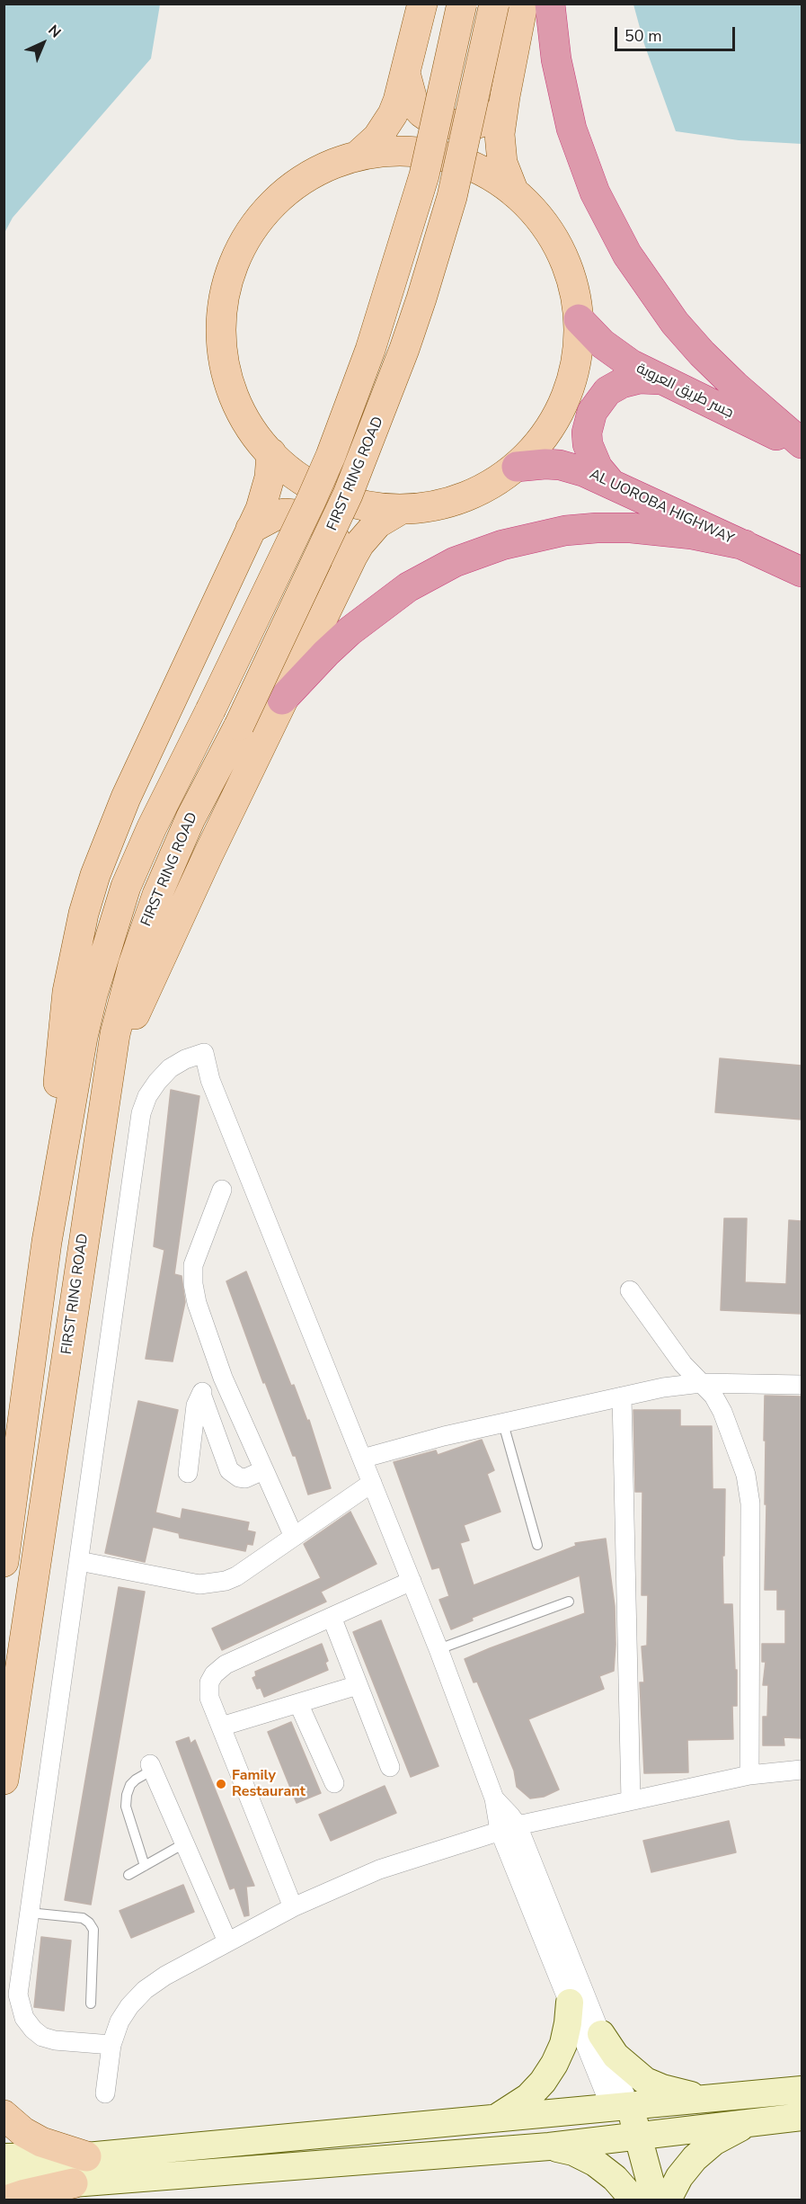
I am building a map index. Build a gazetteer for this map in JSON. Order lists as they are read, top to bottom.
{
  "streets": {
    "highway": ["جسر طريق العروبة", "AL UOROBA HIGHWAY"],
    "main road": ["FIRST RING ROAD"]
  },
  "places": ["Family Restaurant"],
  "scale_bar": "50 m",
  "north": "top right"
}
